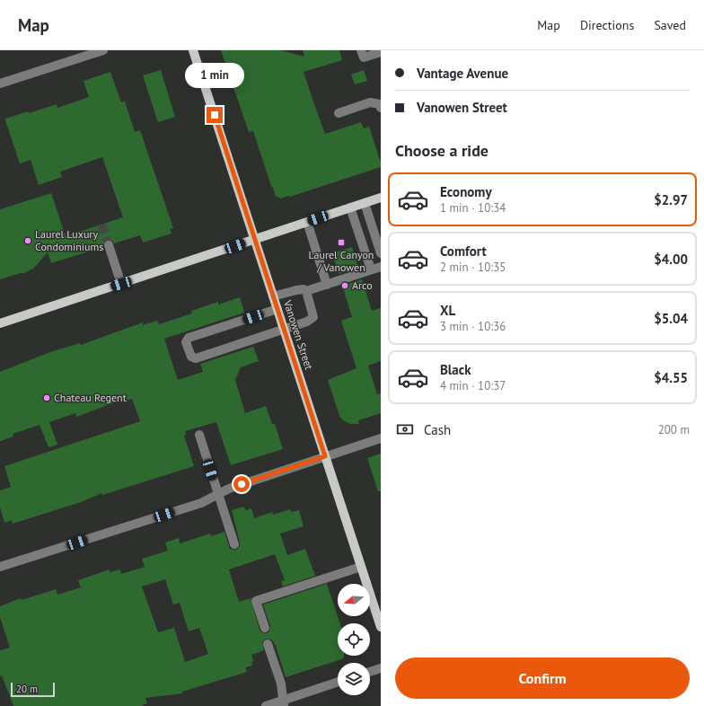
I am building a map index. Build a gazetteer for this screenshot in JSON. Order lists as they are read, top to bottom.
{
  "streets": {
    "main road": ["Vanowen Street"]
  },
  "places": {
    "other": ["Laurel Luxury Condominiums", "Arco", "Chateau Regent"],
    "transit": ["Laurel Canyon / Vanowen"]
  },
  "scale_bar": "20 m",
  "north": "left",
  "page": {
    "header": "Map",
    "nav": ["Map", "Directions", "Saved"],
    "banner": ["Vantage Avenue", "Vanowen Street"],
    "bubble": "1 min",
    "heading": "Choose a ride",
    "list": [
      {
        "name": "Economy",
        "note": "1 min · 10:34",
        "value": "$2.97"
      },
      {
        "name": "Comfort",
        "note": "2 min · 10:35",
        "value": "$4.00"
      },
      {
        "name": "XL",
        "note": "3 min · 10:36",
        "value": "$5.04"
      },
      {
        "name": "Black",
        "note": "4 min · 10:37",
        "value": "$4.55"
      }
    ],
    "pay": ["Cash", "200 m"],
    "buttons": "Confirm",
    "scale": "20 m"
  }
}
